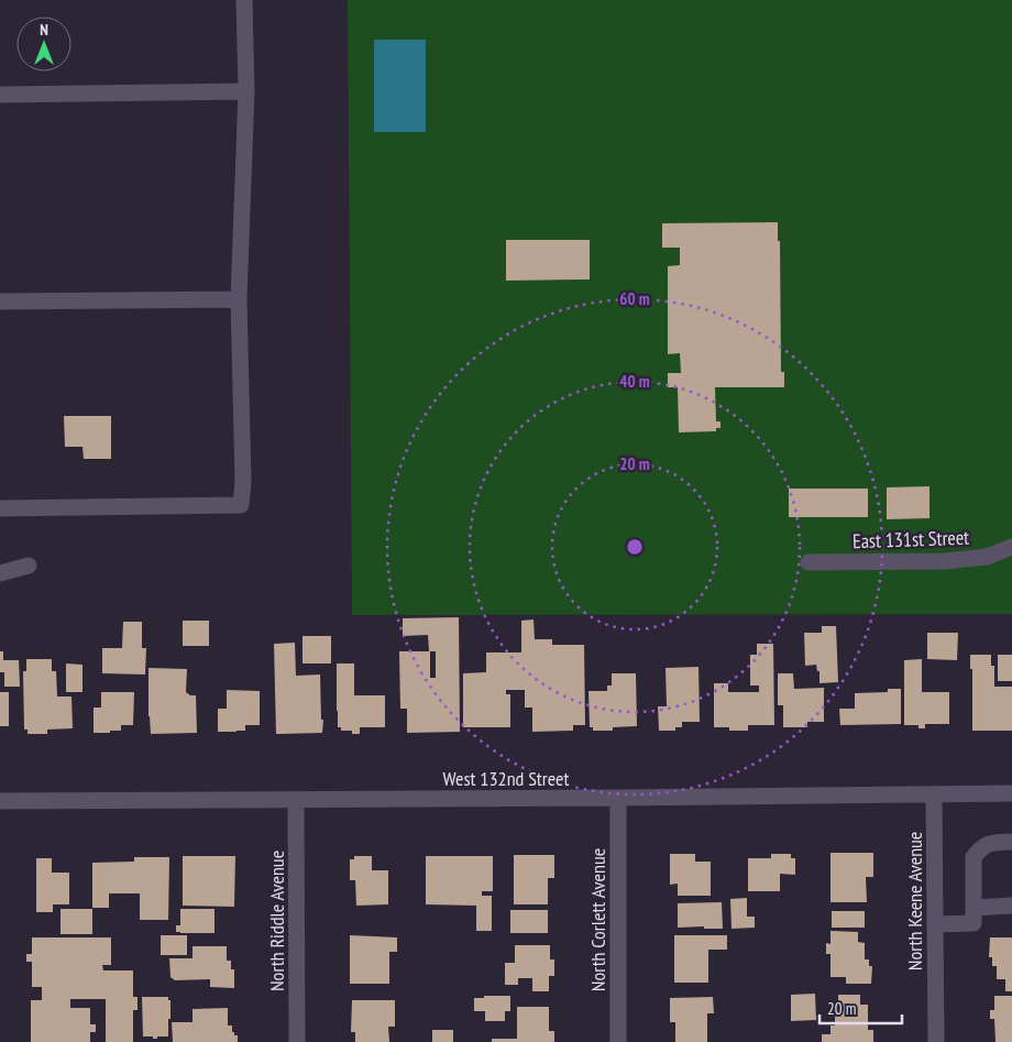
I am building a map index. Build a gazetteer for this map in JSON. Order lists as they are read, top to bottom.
{
  "streets": {
    "street": [
      "East 131st Street",
      "West 132nd Street",
      "North Keene Avenue",
      "North Corlett Avenue",
      "North Riddle Avenue"
    ]
  },
  "crossings": [
    ["West 132nd Street", "North Keene Avenue"],
    ["West 132nd Street", "North Corlett Avenue"],
    ["West 132nd Street", "North Riddle Avenue"]
  ],
  "scale_bar": "20 m",
  "north": "top",
  "rings": ["60 m", "40 m", "20 m"]
}
